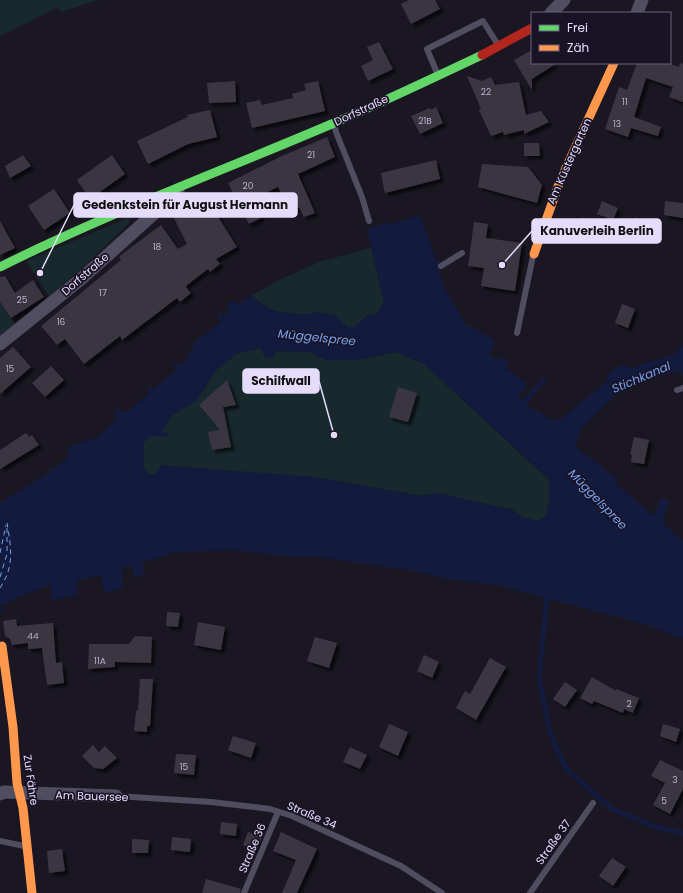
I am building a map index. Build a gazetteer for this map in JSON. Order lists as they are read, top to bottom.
{
  "streets": {
    "street": [
      "Dorfstraße",
      "Am Küstergarten",
      "Zur Fähre",
      "Am Bauersee"
    ],
    "lane": ["Straße 34", "Straße 37", "Straße 36"]
  },
  "crossings": [
    ["Zur Fähre", "Am Bauersee"],
    ["Am Bauersee", "Straße 34"],
    ["Straße 34", "Straße 36"]
  ],
  "water": ["Müggelspree", "Stichkanal"],
  "places": ["Kanuverleih Berlin", "Gedenkstein für August Hermann", "Schilfwall"],
  "house_numbers": [
    "22",
    "11",
    "21B",
    "13",
    "21",
    "20",
    "18",
    "17",
    "25",
    "16",
    "15",
    "44",
    "11A",
    "2",
    "15",
    "3",
    "5"
  ],
  "legend": ["Frei", "Zäh"]
}
